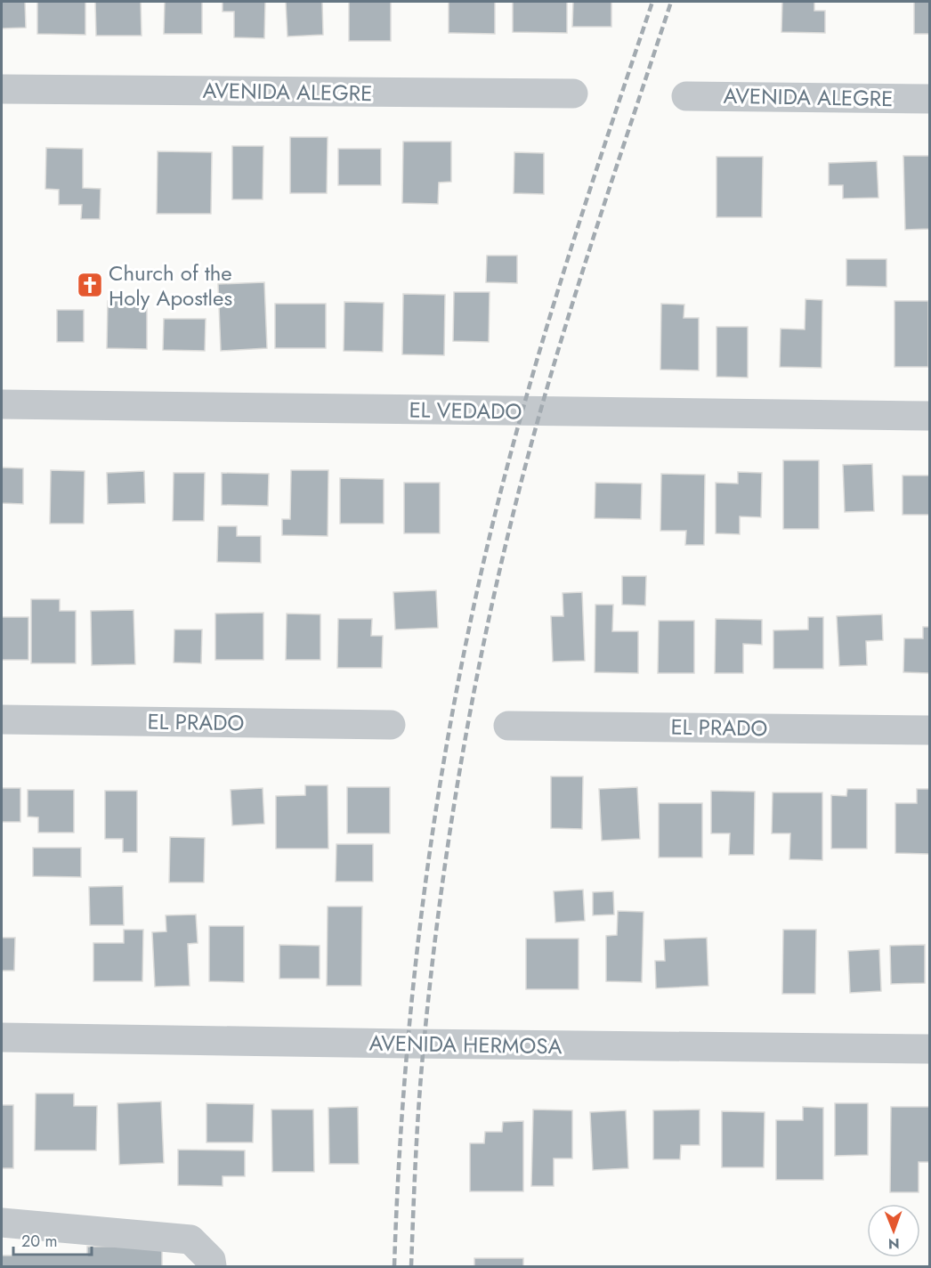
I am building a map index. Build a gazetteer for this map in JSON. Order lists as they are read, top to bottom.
{
  "streets": {
    "street": [
      "AVENIDA ALEGRE",
      "EL VEDADO",
      "EL PRADO",
      "AVENIDA HERMOSA"
    ]
  },
  "places": {
    "church": ["Church of the Holy Apostles"]
  },
  "scale_bar": "20 m",
  "north": "bottom"
}
